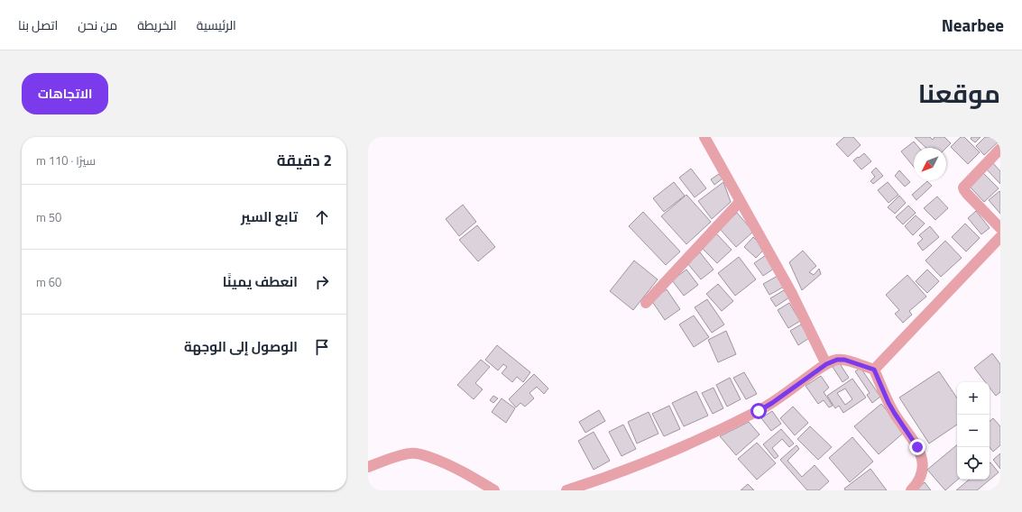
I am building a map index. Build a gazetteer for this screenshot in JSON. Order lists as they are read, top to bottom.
{
  "north": "bottom left",
  "page": {
    "header": "Nearbee",
    "nav": [
      "الرئيسية",
      "الخريطة",
      "من نحن",
      "اتصل بنا"
    ],
    "title": "موقعنا",
    "buttons": "الاتجاهات",
    "heading": ["2 دقيقة", "سيرًا · 110 m"],
    "list": [
      ["تابع السير", "50 m"],
      ["انعطف يمينًا", "60 m"],
      "الوصول إلى الوجهة"
    ],
    "map_buttons": ["+", "−"]
  }
}
